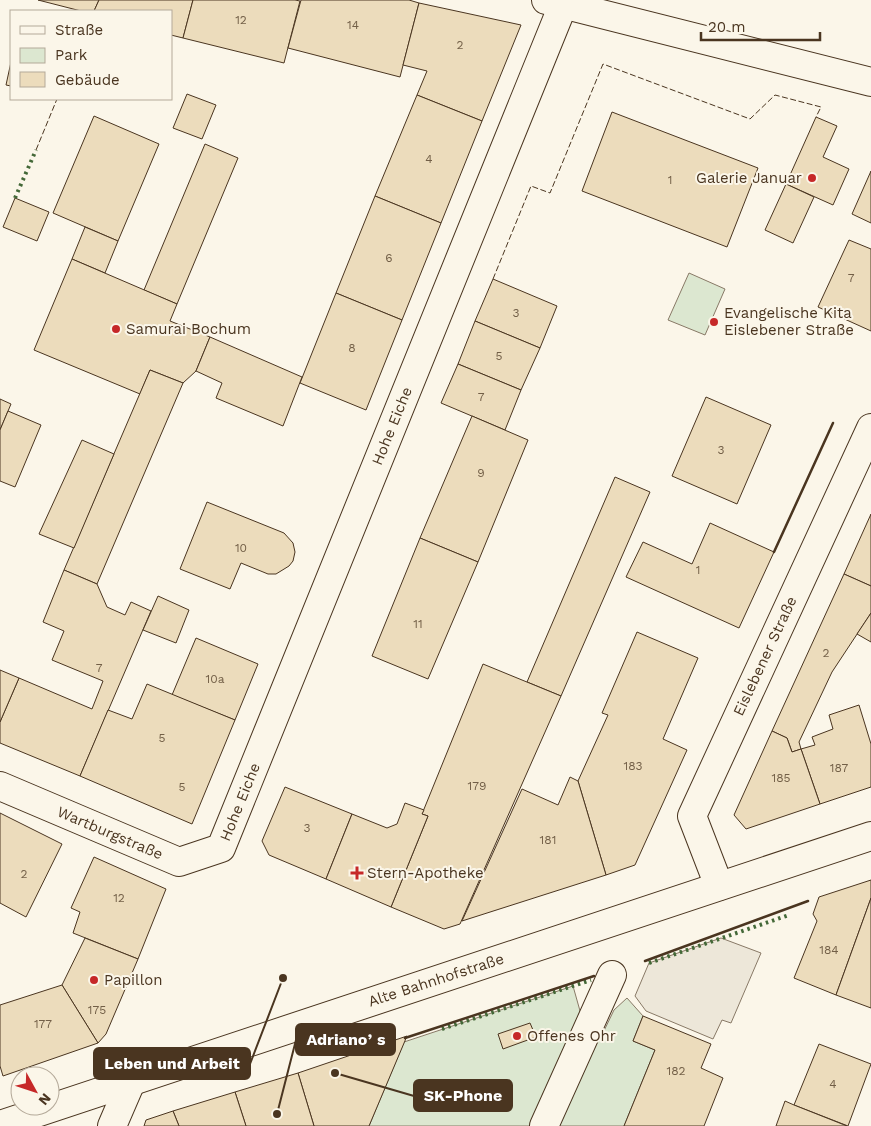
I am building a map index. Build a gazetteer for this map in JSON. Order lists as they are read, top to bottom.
{
  "streets": {
    "street": [
      "Hohe Eiche",
      "Eislebener Straße",
      "Wartburgstraße",
      "Alte Bahnhofstraße"
    ]
  },
  "crossings": [
    ["Hohe Eiche", "Wartburgstraße"],
    ["Eislebener Straße", "Alte Bahnhofstraße"]
  ],
  "places": {
    "other": [
      "Galerie Januar",
      "Evangelische Kita Eislebener Straße",
      "Samurai Bochum",
      "Leben und Arbeit",
      "Papillon",
      "Offenes Ohr",
      "SK-Phone",
      "Adrianoʼs"
    ],
    "health": ["Stern-Apotheke"]
  },
  "house_numbers": [
    "12",
    "14",
    "2",
    "4",
    "1",
    "6",
    "7",
    "3",
    "8",
    "5",
    "7",
    "3",
    "9",
    "10",
    "1",
    "11",
    "2",
    "7",
    "10a",
    "5",
    "183",
    "187",
    "185",
    "179",
    "5",
    "3",
    "181",
    "2",
    "12",
    "184",
    "175",
    "177",
    "182",
    "4"
  ],
  "legend": ["Straße", "Park", "Gebäude"],
  "scale_bar": "20 m",
  "north": "bottom right"
}
